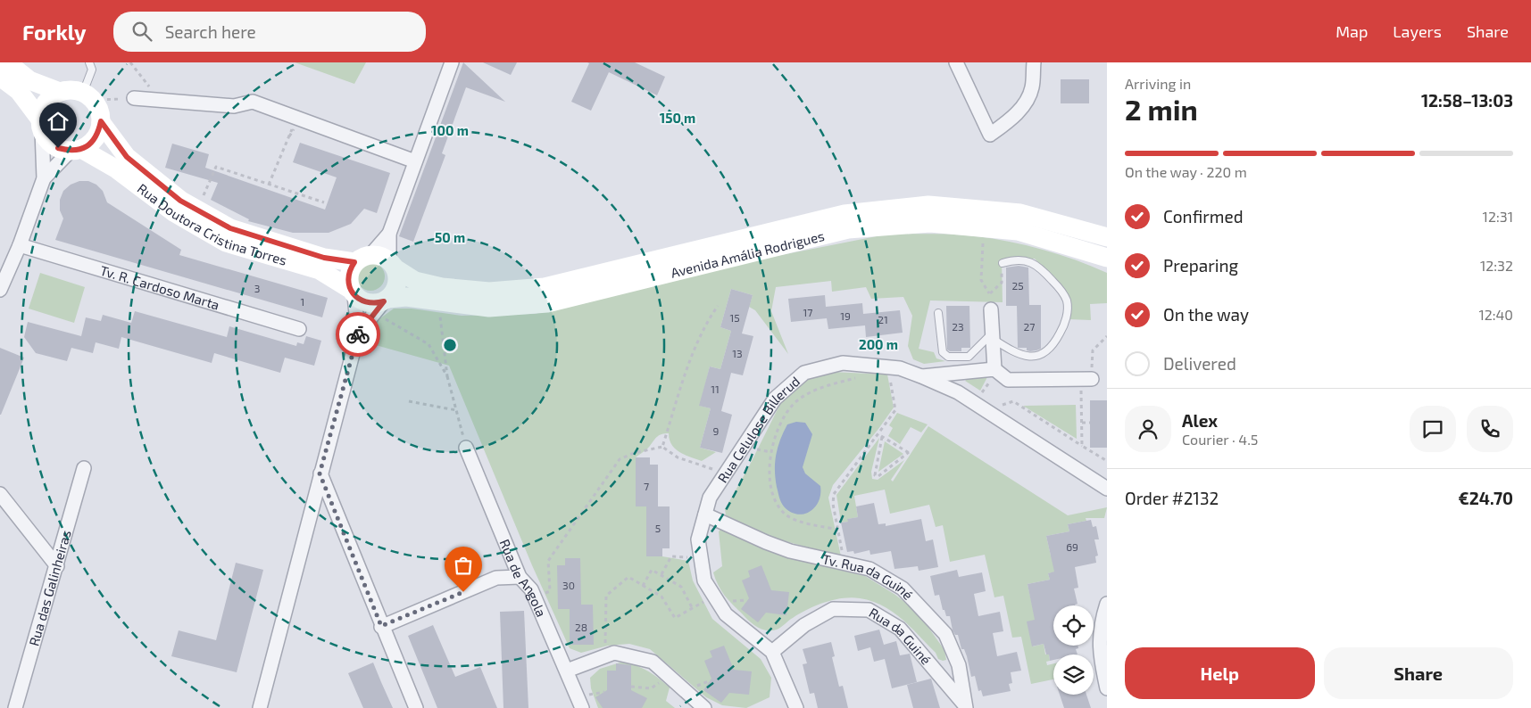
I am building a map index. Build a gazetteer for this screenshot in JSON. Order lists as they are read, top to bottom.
{
  "streets": {
    "main road": ["Rua Doutora Cristina Torres", "Avenida Amália Rodrigues"],
    "street": [
      "Tv. R. Cardoso Marta",
      "Rua Celulose Billerud",
      "Rua de Angola",
      "Tv. Rua da Guiné",
      "Rua das Galinheiras",
      "Rua da Guiné"
    ]
  },
  "crossings": [
    ["Rua Doutora Cristina Torres", "Avenida Amália Rodrigues"],
    ["Rua Celulose Billerud", "Tv. Rua da Guiné"],
    ["Rua Celulose Billerud", "Rua da Guiné"],
    ["Tv. Rua da Guiné", "Rua da Guiné"]
  ],
  "house_numbers": [
    "25",
    "3",
    "1",
    "17",
    "19",
    "15",
    "21",
    "23",
    "27",
    "13",
    "11",
    "9",
    "7",
    "5",
    "69",
    "30",
    "28"
  ],
  "page": {
    "header": "Forkly",
    "search": "Search here",
    "nav": ["Map", "Layers", "Share"],
    "heading": ["2 min", "Arriving in", "12:58–13:03"],
    "panel": [
      "Alex",
      "Courier · 4.5",
      "Order #2132",
      "€24.70"
    ],
    "bar": "On the way · 220 m",
    "list": [
      ["Confirmed", "12:31"],
      ["Preparing", "12:32"],
      ["On the way", "12:40"],
      "Delivered"
    ],
    "buttons": ["Help", "Share"]
  },
  "rings": [
    "150 m",
    "100 m",
    "50 m",
    "200 m"
  ]
}
